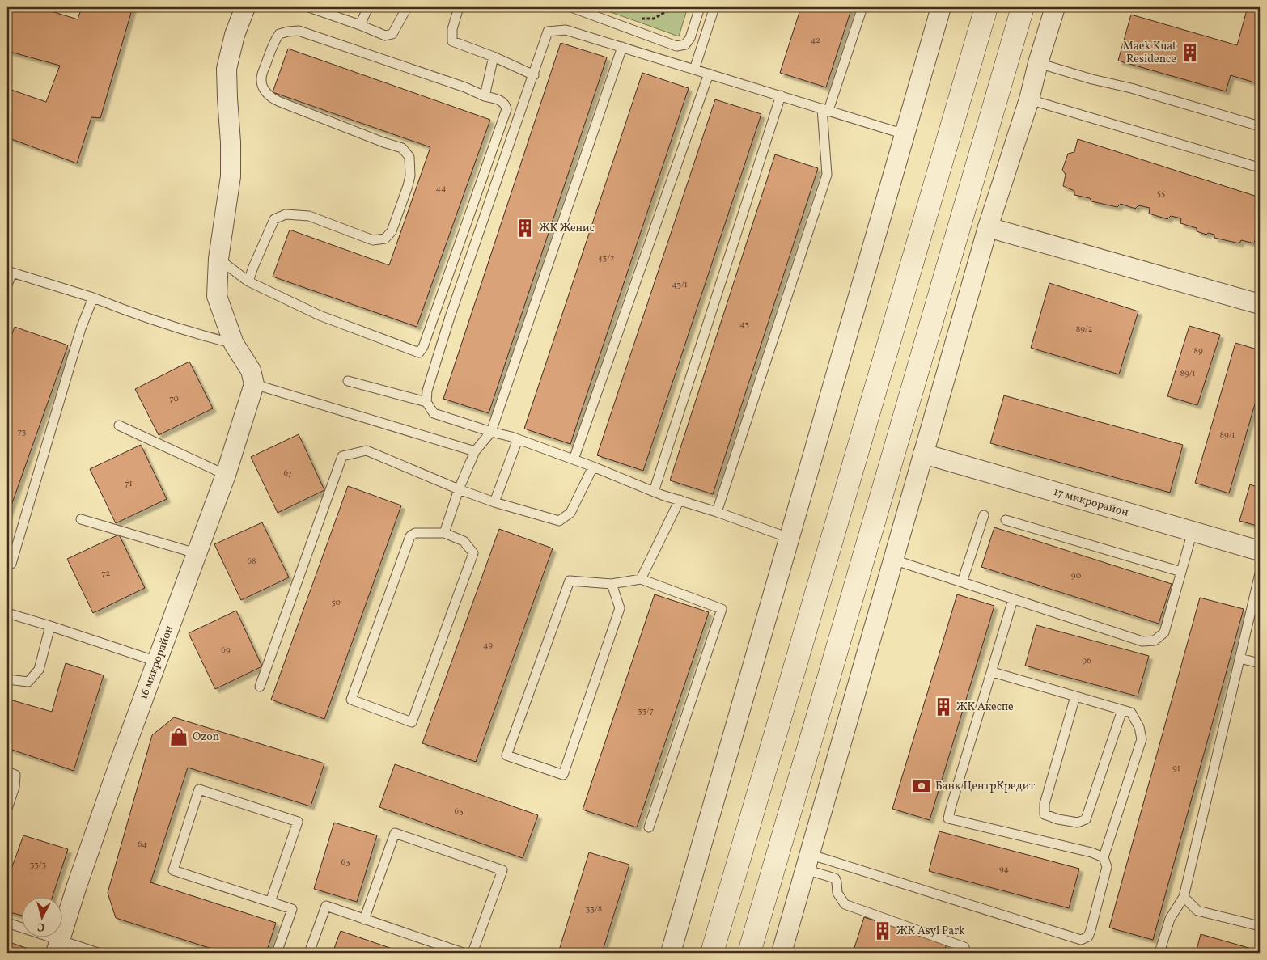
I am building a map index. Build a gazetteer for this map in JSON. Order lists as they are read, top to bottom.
{
  "streets": {
    "street": ["17 микрорайон", "16 микрорайон"]
  },
  "places": {
    "building": [
      "Maek Kuat Residence",
      "ЖК Женис",
      "ЖК Акеспе",
      "ЖК Asyl Park"
    ],
    "shop": ["Ozon"],
    "bank": ["Банк ЦентрКредит"]
  },
  "house_numbers": [
    "42",
    "44",
    "55",
    "43/2",
    "43/1",
    "43",
    "89/2",
    "89",
    "89/1",
    "70",
    "73",
    "89/1",
    "67",
    "71",
    "68",
    "72",
    "90",
    "50",
    "49",
    "69",
    "96",
    "33/7",
    "91",
    "63",
    "64",
    "63",
    "33/3",
    "94",
    "33/8"
  ],
  "north": "bottom"
}
